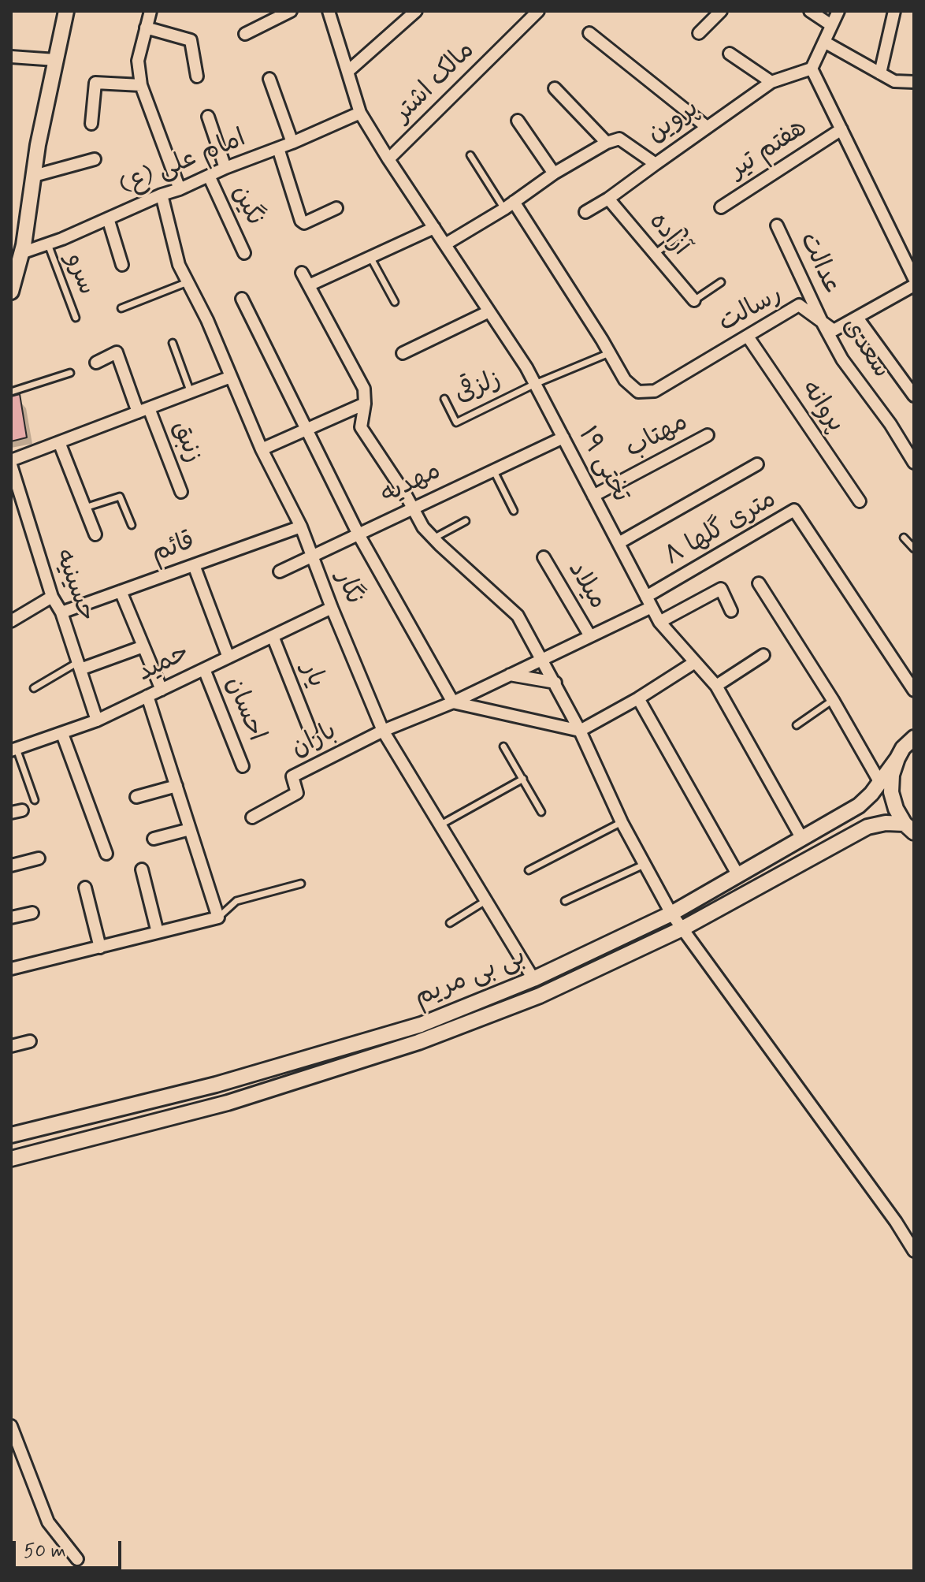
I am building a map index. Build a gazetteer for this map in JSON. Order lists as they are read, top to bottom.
{
  "streets": {
    "street": [
      "مالک اشتر",
      "پروین",
      "هفتم تیر",
      "امام علی (ع)",
      "نگین",
      "آزاده",
      "عدالت",
      "رسالت",
      "سعدی",
      "پروانه",
      "مهتاب",
      "زنبق",
      "تختی ۱۹",
      "مهدیه",
      "۸ متری گلها",
      "قائم",
      "حسینیه",
      "میلاد",
      "نگار",
      "حمید",
      "یار",
      "احسان",
      "باران",
      "بی بی مریم"
    ],
    "lane": ["سرو", "زلزقی"]
  },
  "crossings": [
    ["مالک اشتر", "تختی ۱۹"],
    ["امام علی (ع)", "نگین"],
    ["امام علی (ع)", "سرو"],
    ["امام علی (ع)", "تختی ۱۹"],
    ["امام علی (ع)", "نگار"],
    ["عدالت", "رسالت"],
    ["عدالت", "سعدی"],
    ["رسالت", "سعدی"],
    ["رسالت", "پروانه"],
    ["زلزقی", "تختی ۱۹"],
    ["مهتاب", "تختی ۱۹"],
    ["تختی ۱۹", "مهدیه"],
    ["تختی ۱۹", "۸ متری گلها"],
    ["تختی ۱۹", "بی بی مریم"],
    ["مهدیه", "نگار"],
    ["قائم", "حسینیه"],
    ["قائم", "نگار"],
    ["حسینیه", "حمید"],
    ["نگار", "حمید"],
    ["نگار", "باران"],
    ["نگار", "بی بی مریم"],
    ["حمید", "یار"],
    ["حمید", "احسان"]
  ],
  "scale_bar": "50 m"
}
